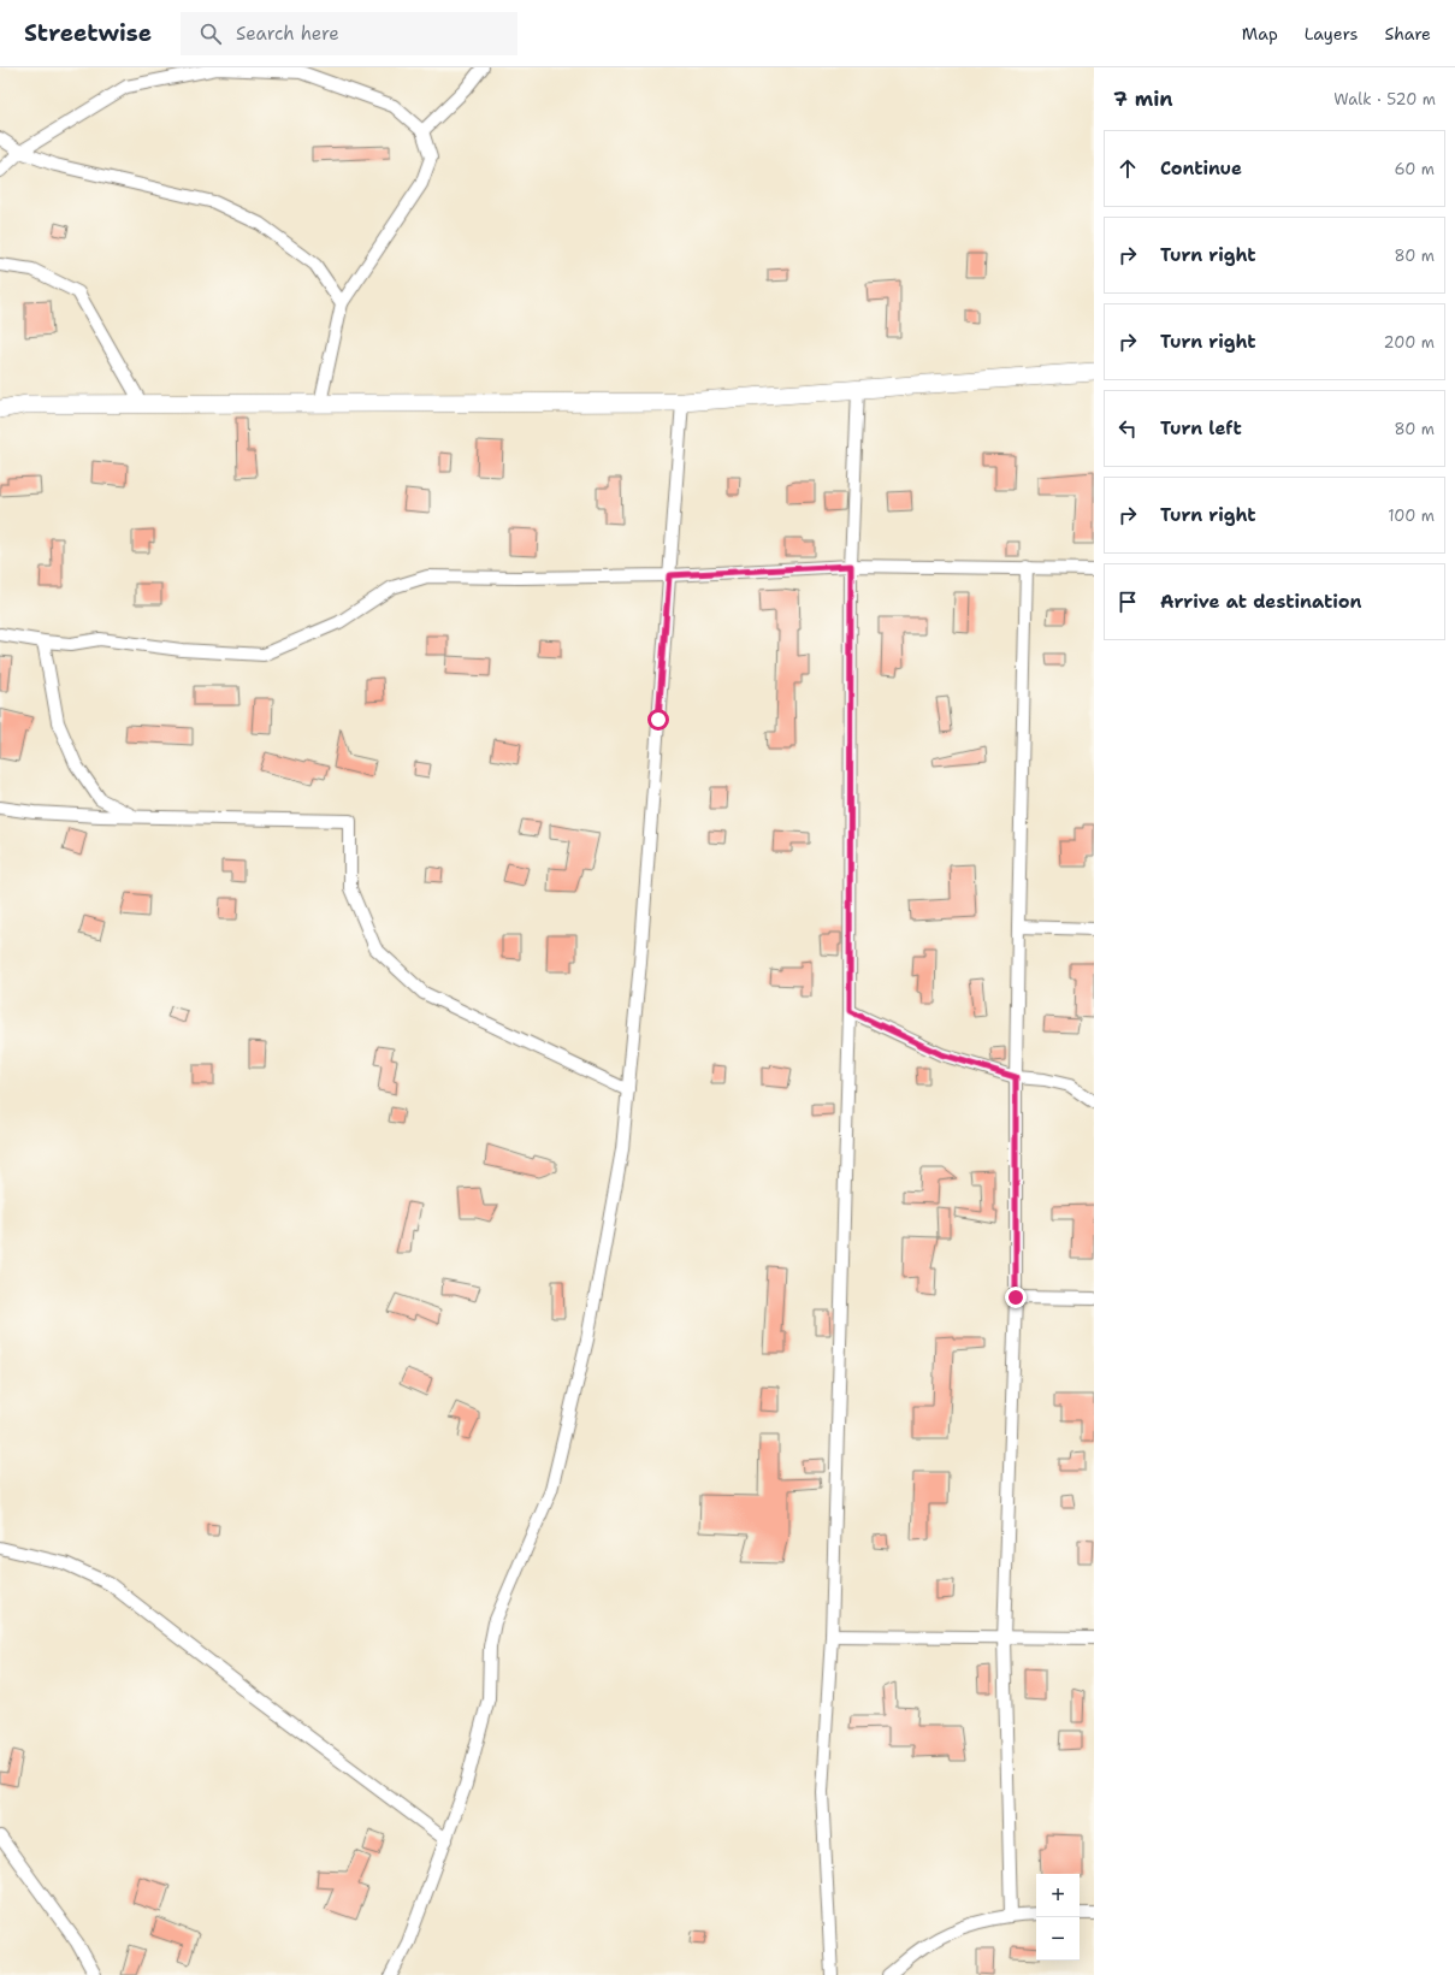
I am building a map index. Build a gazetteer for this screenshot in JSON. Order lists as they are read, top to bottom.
{
  "page": {
    "header": "Streetwise",
    "search": "Search here",
    "nav": ["Map", "Layers", "Share"],
    "heading": ["7 min", "Walk · 520 m"],
    "list": [
      ["Continue", "60 m"],
      ["Turn right", "80 m"],
      ["Turn right", "200 m"],
      ["Turn left", "80 m"],
      ["Turn right", "100 m"],
      "Arrive at destination"
    ],
    "map_buttons": ["+", "−"]
  }
}
